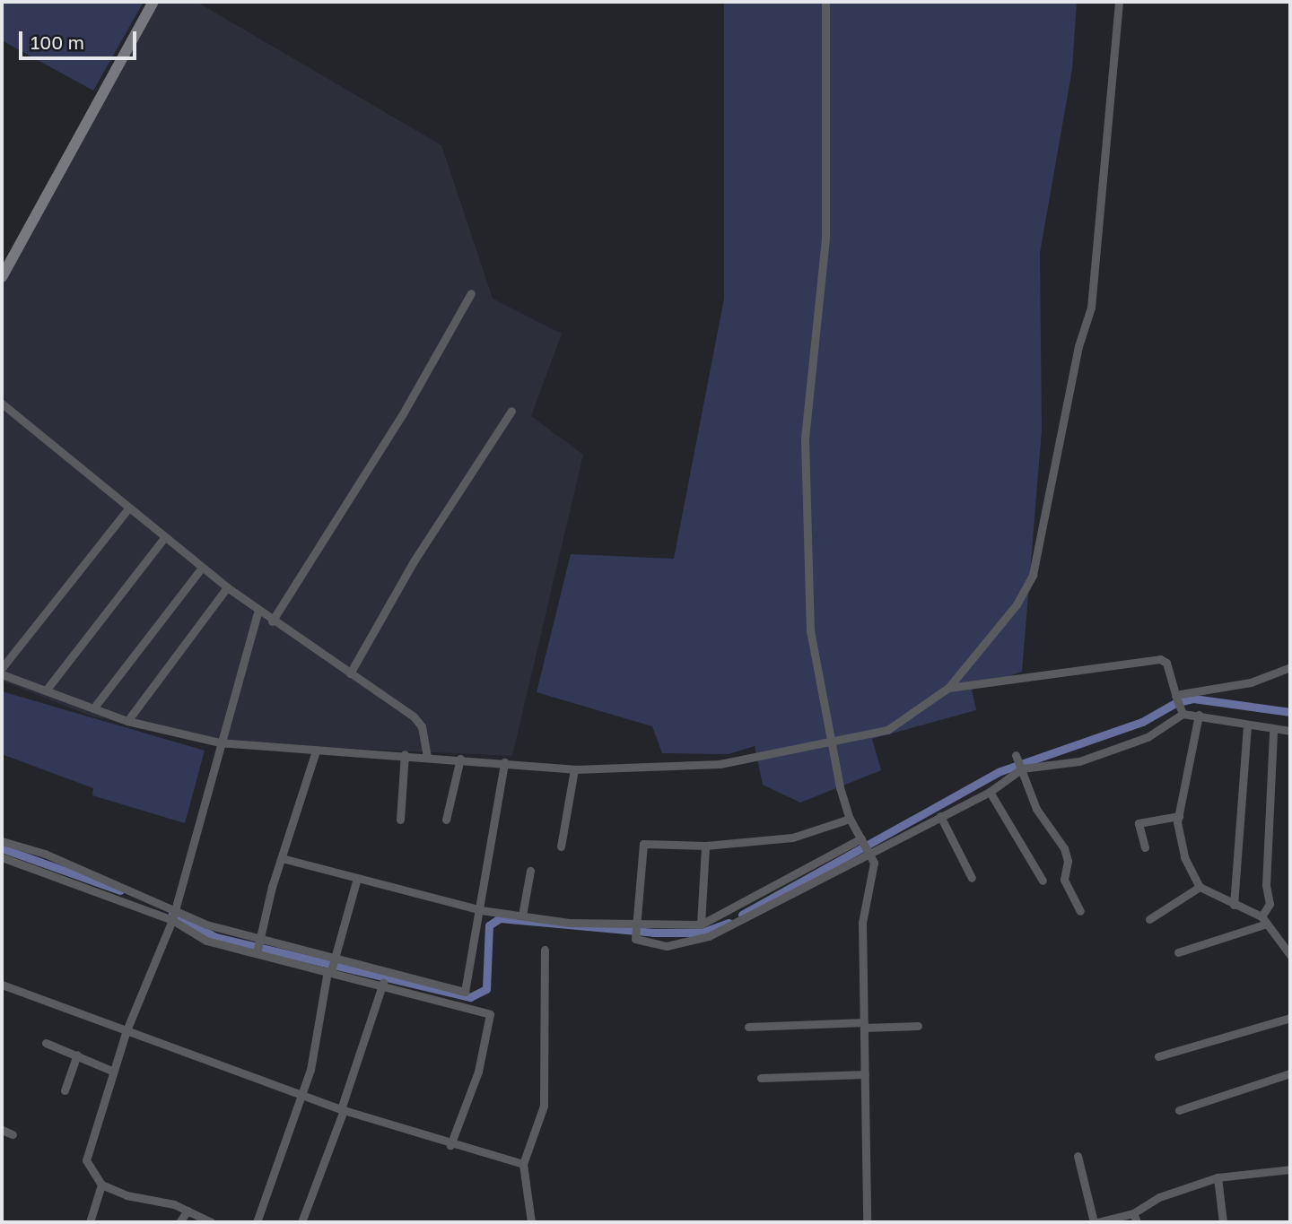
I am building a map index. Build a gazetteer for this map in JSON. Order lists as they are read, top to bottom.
{
  "scale_bar": "100 m"
}
